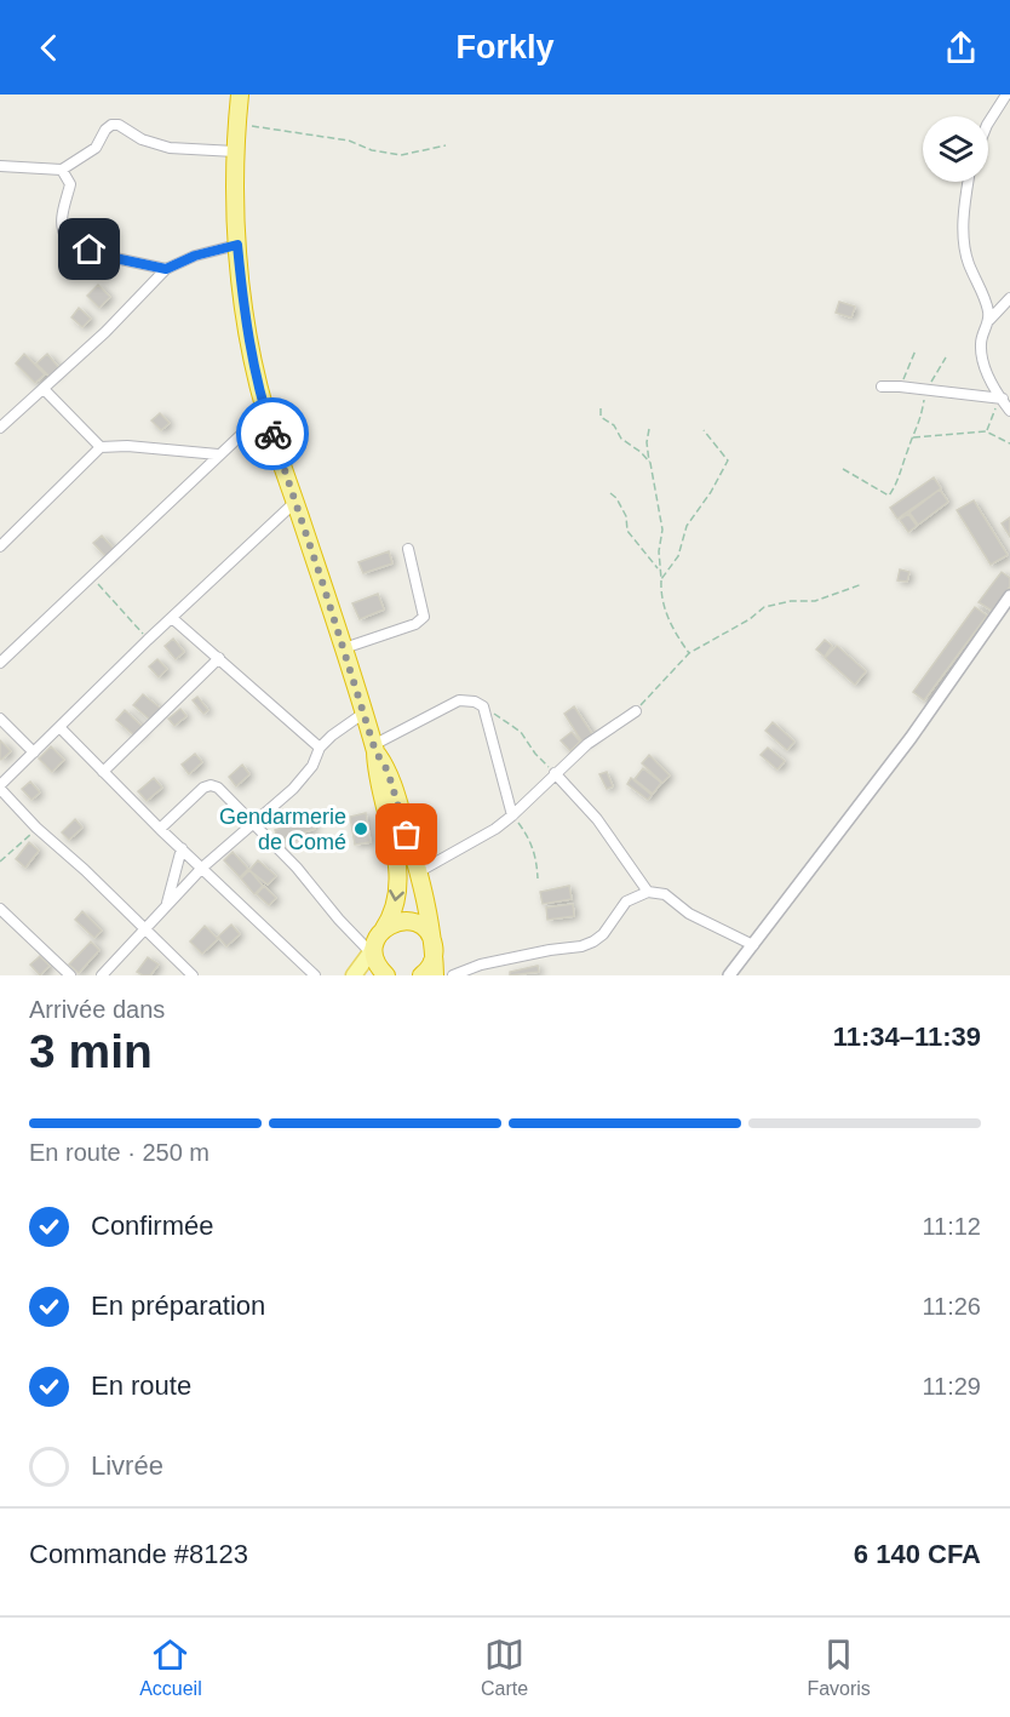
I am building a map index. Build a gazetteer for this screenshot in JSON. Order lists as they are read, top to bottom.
{
  "places": ["Gendarmerie de Comé"],
  "page": {
    "header": "Forkly",
    "heading": ["3 min", "Arrivée dans", "11:34–11:39"],
    "panel": ["Commande #8123", "6 140 CFA"],
    "bar": "En route · 250 m",
    "list": [
      ["Confirmée", "11:12"],
      ["En préparation", "11:26"],
      ["En route", "11:29"],
      "Livrée"
    ],
    "tabs": ["Accueil", "Carte", "Favoris"]
  }
}
